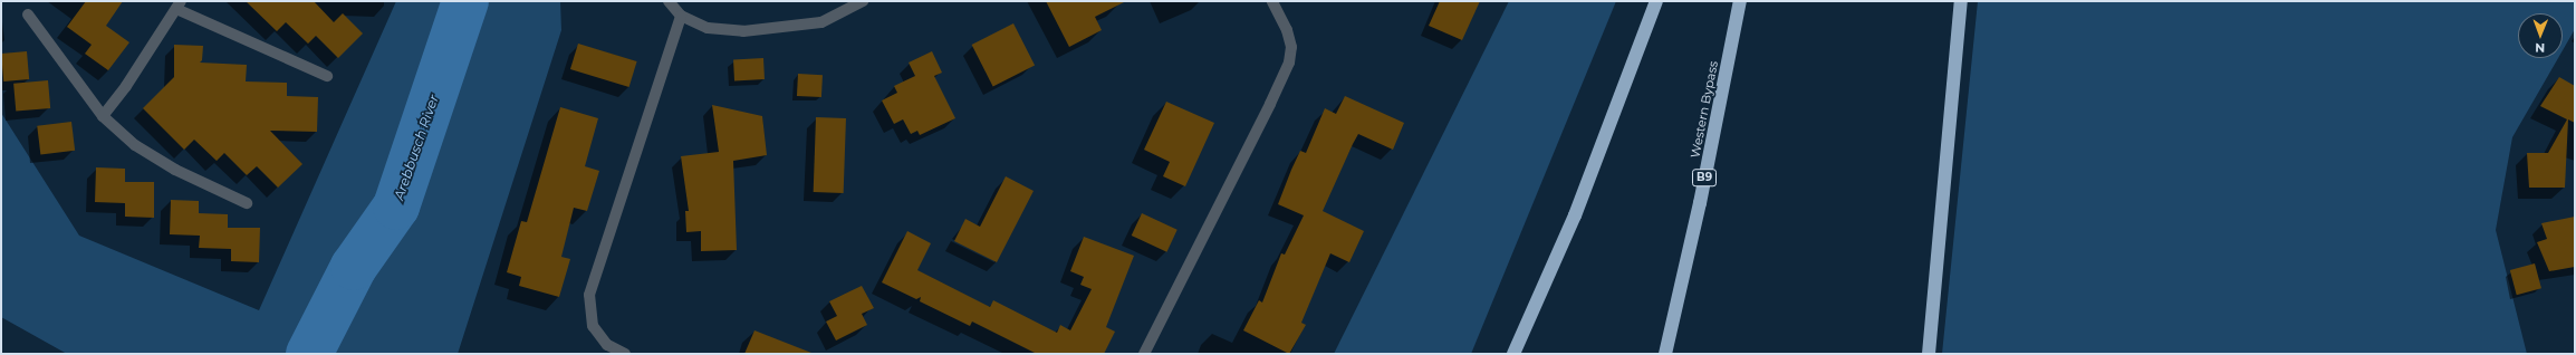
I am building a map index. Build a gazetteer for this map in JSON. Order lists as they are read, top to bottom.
{
  "streets": {
    "highway": ["Western Bypass", "B9"]
  },
  "water": ["Arebbusch River"],
  "north": "bottom"
}
